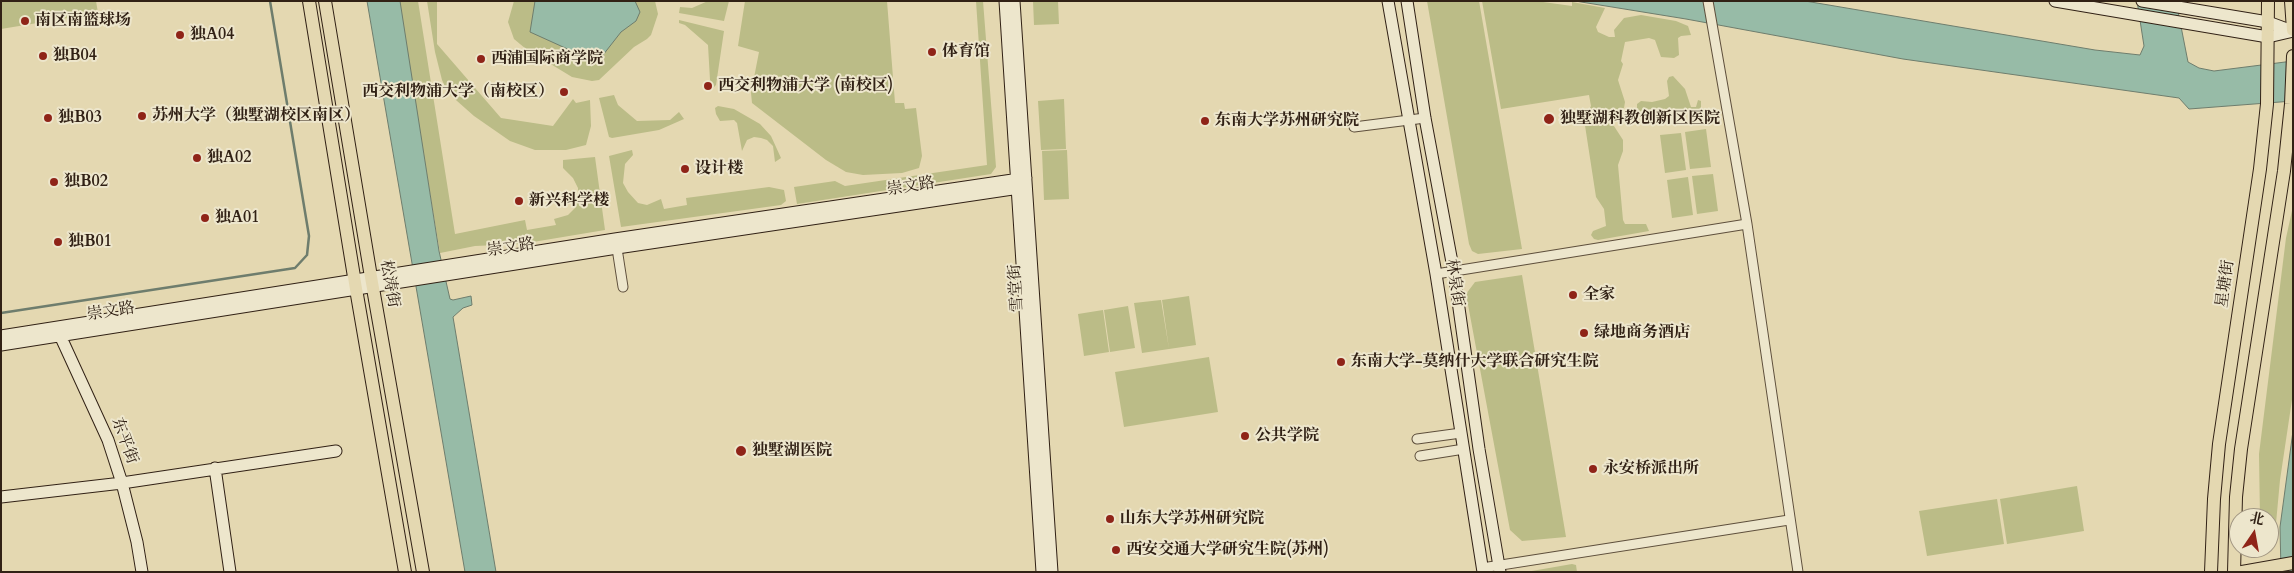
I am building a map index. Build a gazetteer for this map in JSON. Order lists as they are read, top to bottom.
{
  "streets": {
    "main road": [
      "崇文路",
      "林泉街",
      "松涛街",
      "星塘街",
      "雪堂街",
      "东平街"
    ]
  },
  "crossings": [
    ["崇文路", "松涛街"],
    ["崇文路", "雪堂街"],
    ["崇文路", "东平街"]
  ],
  "places": [
    "南区南篮球场",
    "独A04",
    "体育馆",
    "独B04",
    "西浦国际商学院",
    "西交利物浦大学 (南校区)",
    "西交利物浦大学（南校区）",
    "苏州大学（独墅湖校区南区）",
    "独B03",
    "独墅湖科教创新区医院",
    "东南大学苏州研究院",
    "独A02",
    "设计楼",
    "独B02",
    "新兴科学楼",
    "独A01",
    "独B01",
    "全家",
    "绿地商务酒店",
    "东南大学-莫纳什大学联合研究生院",
    "公共学院",
    "独墅湖医院",
    "永安桥派出所",
    "山东大学苏州研究院",
    "西安交通大学研究生院(苏州)"
  ],
  "north": "top"
}
